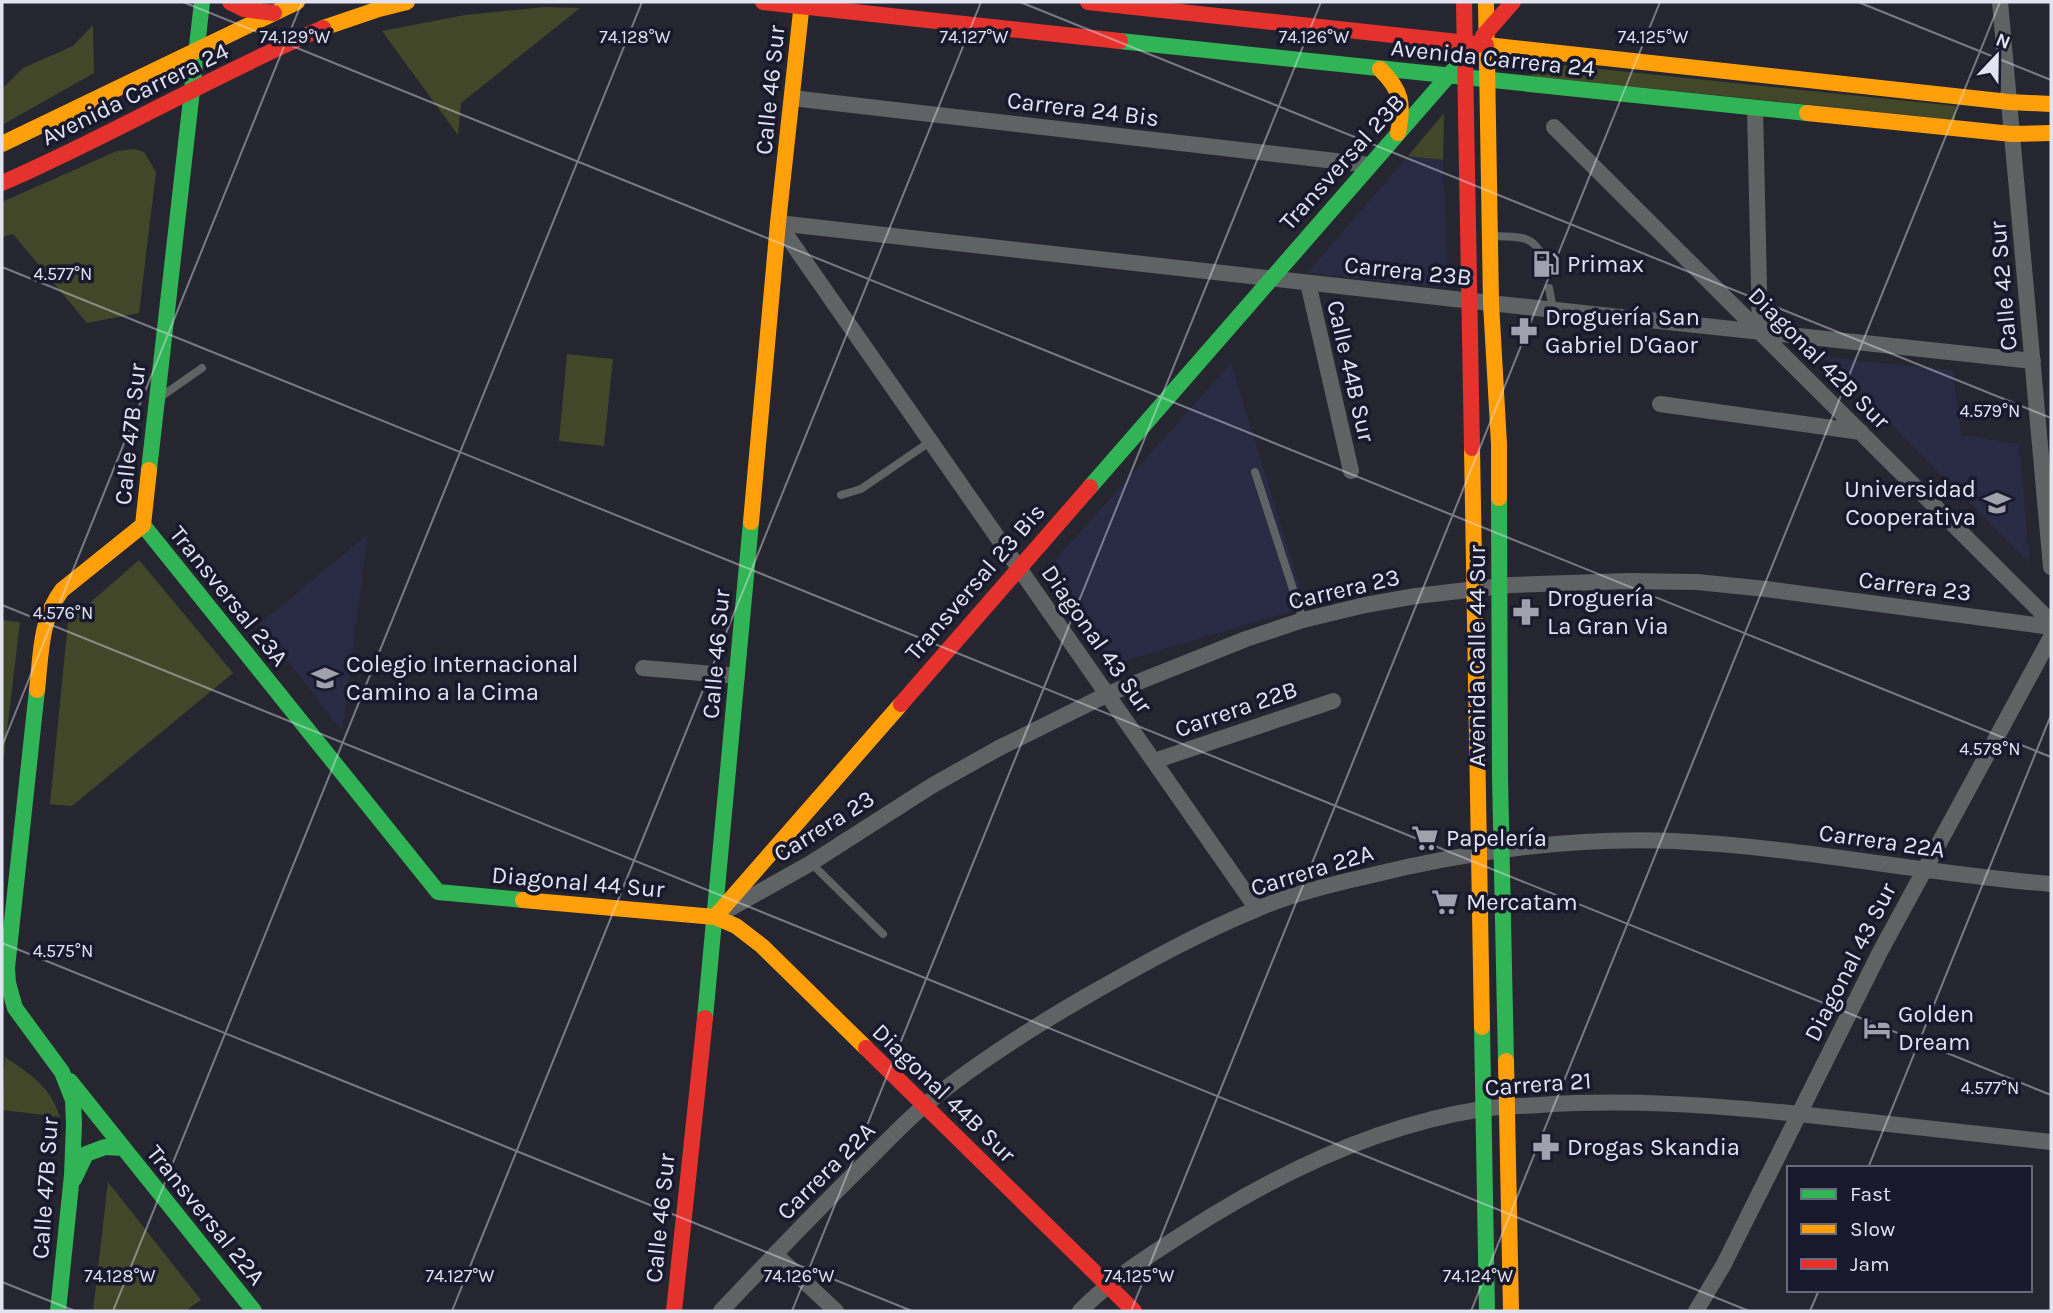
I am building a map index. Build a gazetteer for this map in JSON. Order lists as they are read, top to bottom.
{
  "streets": {
    "main road": [
      "Avenida Carrera 24",
      "Calle 46 Sur",
      "Transversal 23B",
      "Calle 47B Sur",
      "Transversal 23 Bis",
      "Transversal 23A",
      "Avenida Calle 44 Sur",
      "Diagonal 44 Sur",
      "Diagonal 44B Sur",
      "Transversal 22A"
    ],
    "street": [
      "Carrera 24 Bis",
      "Carrera 23B",
      "Calle 42 Sur",
      "Diagonal 42B Sur",
      "Calle 44B Sur",
      "Carrera 23",
      "Diagonal 43 Sur",
      "Carrera 22B",
      "Carrera 22A",
      "Carrera 21"
    ]
  },
  "crossings": [
    ["Avenida Carrera 24", "Calle 46 Sur"],
    ["Avenida Carrera 24", "Transversal 23B"],
    ["Avenida Carrera 24", "Calle 42 Sur"],
    ["Avenida Carrera 24", "Calle 47B Sur"],
    ["Avenida Carrera 24", "Avenida Calle 44 Sur"],
    ["Calle 46 Sur", "Carrera 24 Bis"],
    ["Calle 46 Sur", "Carrera 23B"],
    ["Calle 46 Sur", "Transversal 23 Bis"],
    ["Calle 46 Sur", "Carrera 23"],
    ["Calle 46 Sur", "Diagonal 43 Sur"],
    ["Calle 46 Sur", "Diagonal 44 Sur"],
    ["Calle 46 Sur", "Diagonal 44B Sur"],
    ["Carrera 24 Bis", "Transversal 23B"],
    ["Transversal 23B", "Carrera 23B"],
    ["Transversal 23B", "Transversal 23 Bis"],
    ["Transversal 23B", "Avenida Calle 44 Sur"],
    ["Carrera 23B", "Calle 42 Sur"],
    ["Carrera 23B", "Diagonal 42B Sur"],
    ["Carrera 23B", "Calle 44B Sur"],
    ["Carrera 23B", "Transversal 23 Bis"],
    ["Carrera 23B", "Diagonal 43 Sur"],
    ["Carrera 23B", "Avenida Calle 44 Sur"],
    ["Diagonal 42B Sur", "Carrera 23"],
    ["Calle 47B Sur", "Transversal 23A"],
    ["Calle 47B Sur", "Transversal 22A"],
    ["Transversal 23 Bis", "Carrera 23"],
    ["Transversal 23 Bis", "Diagonal 43 Sur"],
    ["Transversal 23 Bis", "Diagonal 44 Sur"],
    ["Transversal 23 Bis", "Diagonal 44B Sur"],
    ["Carrera 23", "Diagonal 43 Sur"],
    ["Carrera 23", "Avenida Calle 44 Sur"],
    ["Carrera 23", "Diagonal 44 Sur"],
    ["Carrera 23", "Diagonal 44B Sur"],
    ["Transversal 23A", "Diagonal 44 Sur"],
    ["Diagonal 43 Sur", "Carrera 22B"],
    ["Diagonal 43 Sur", "Carrera 22A"],
    ["Diagonal 43 Sur", "Carrera 21"],
    ["Avenida Calle 44 Sur", "Carrera 22A"],
    ["Avenida Calle 44 Sur", "Carrera 21"],
    ["Carrera 22A", "Diagonal 44B Sur"],
    ["Diagonal 44 Sur", "Diagonal 44B Sur"],
    ["Carrera 21", "Diagonal 44B Sur"]
  ],
  "places": {
    "fuel station": ["Primax"],
    "pharmacy": ["Droguería San Gabriel D'Gaor", "Droguería La Gran Via", "Drogas Skandia"],
    "school or university": ["Universidad Cooperativa", "Colegio Internacional Camino a la Cima"],
    "supermarket": ["Papelería", "Mercatam"],
    "hotel": ["Golden Dream"]
  },
  "legend": ["Fast", "Slow", "Jam"],
  "north": "top",
  "coordinates": [
    "74.129°W",
    "74.128°W",
    "74.127°W",
    "74.126°W",
    "74.125°W",
    "4.577°N",
    "4.579°N",
    "4.576°N",
    "4.578°N",
    "4.575°N",
    "74.124°W"
  ]
}
